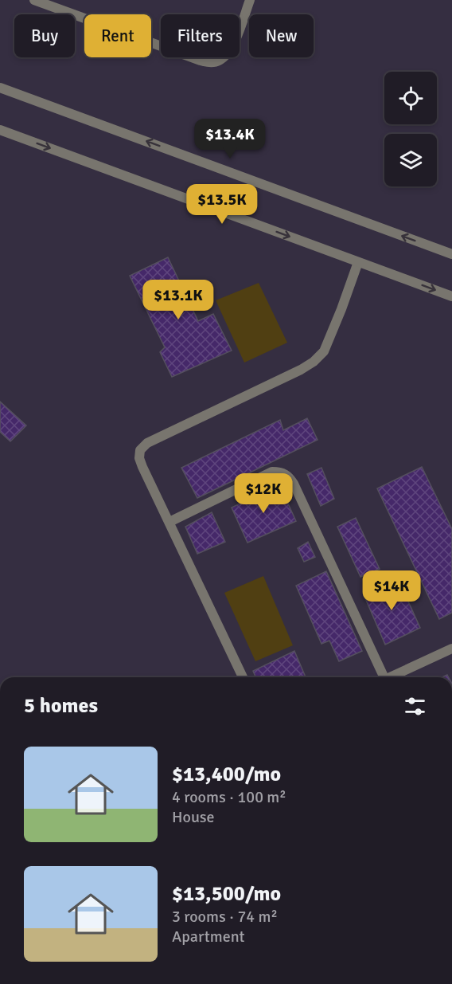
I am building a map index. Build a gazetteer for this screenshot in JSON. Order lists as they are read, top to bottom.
{
  "page": {
    "chip": [
      "Buy",
      "Rent",
      "Filters",
      "New"
    ],
    "price": [
      "$13.4K",
      "$13.5K",
      "$13.1K",
      "$12K",
      "$14K"
    ],
    "heading": "5 homes",
    "list": [
      {
        "name": "$13,400/mo",
        "note": "4 rooms · 100 m² · House"
      },
      {
        "name": "$13,500/mo",
        "note": "3 rooms · 74 m² · Apartment"
      }
    ]
  }
}
